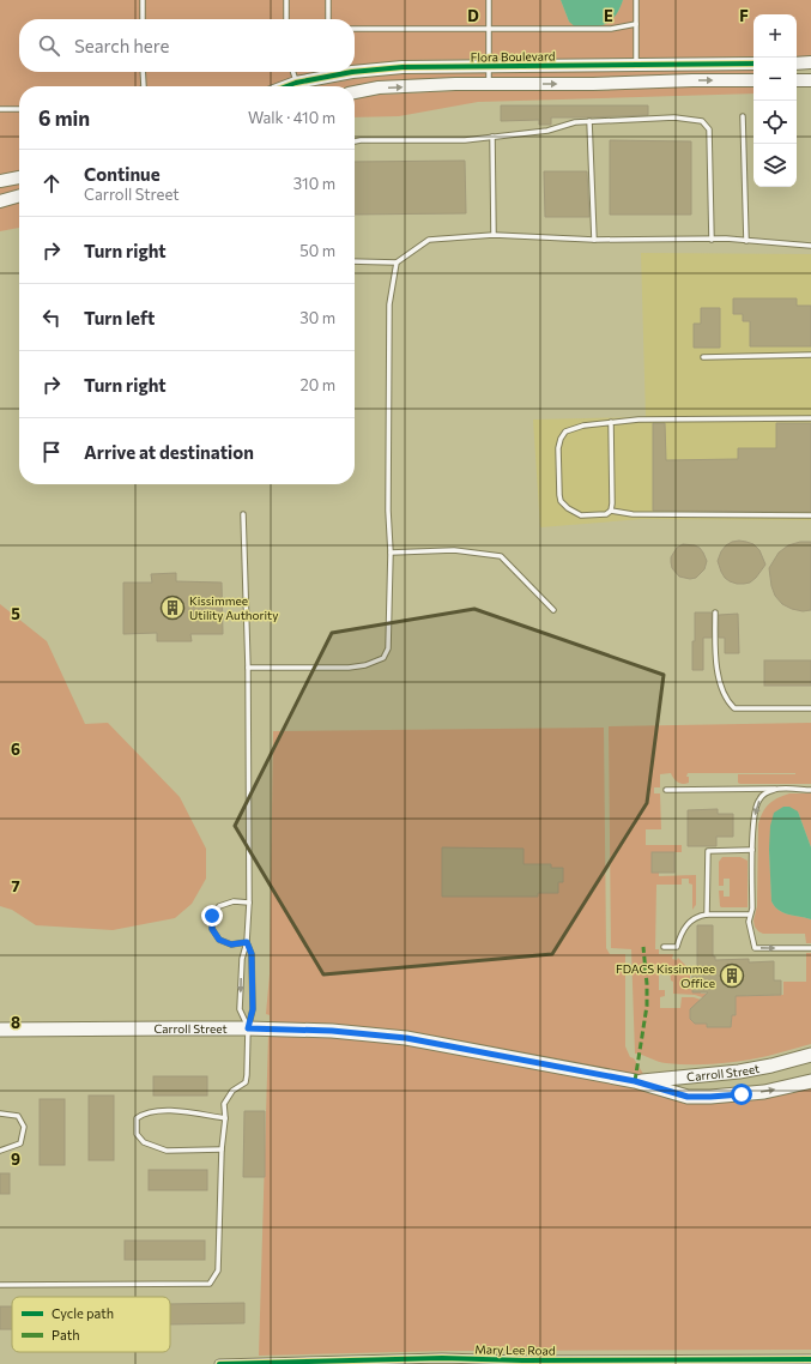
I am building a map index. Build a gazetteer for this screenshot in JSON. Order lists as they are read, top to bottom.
{
  "streets": {
    "main road": ["Carroll Street"],
    "street": ["Flora Boulevard", "Mary Lee Road"]
  },
  "places": {
    "building": ["Kissimmee Utility Authority", "FDACS Kissimmee Office"]
  },
  "legend": ["Cycle path", "Path"],
  "page": {
    "map_buttons": ["+", "−"],
    "search": "Search here",
    "heading": ["6 min", "Walk · 410 m"],
    "list": [
      ["Continue", "Carroll Street", "310 m"],
      ["Turn right", "50 m"],
      ["Turn left", "30 m"],
      ["Turn right", "20 m"],
      "Arrive at destination"
    ]
  },
  "grid": {
    "columns": ["D", "E", "F"],
    "rows": [
      "5",
      "6",
      "7",
      "8",
      "9"
    ]
  }
}
